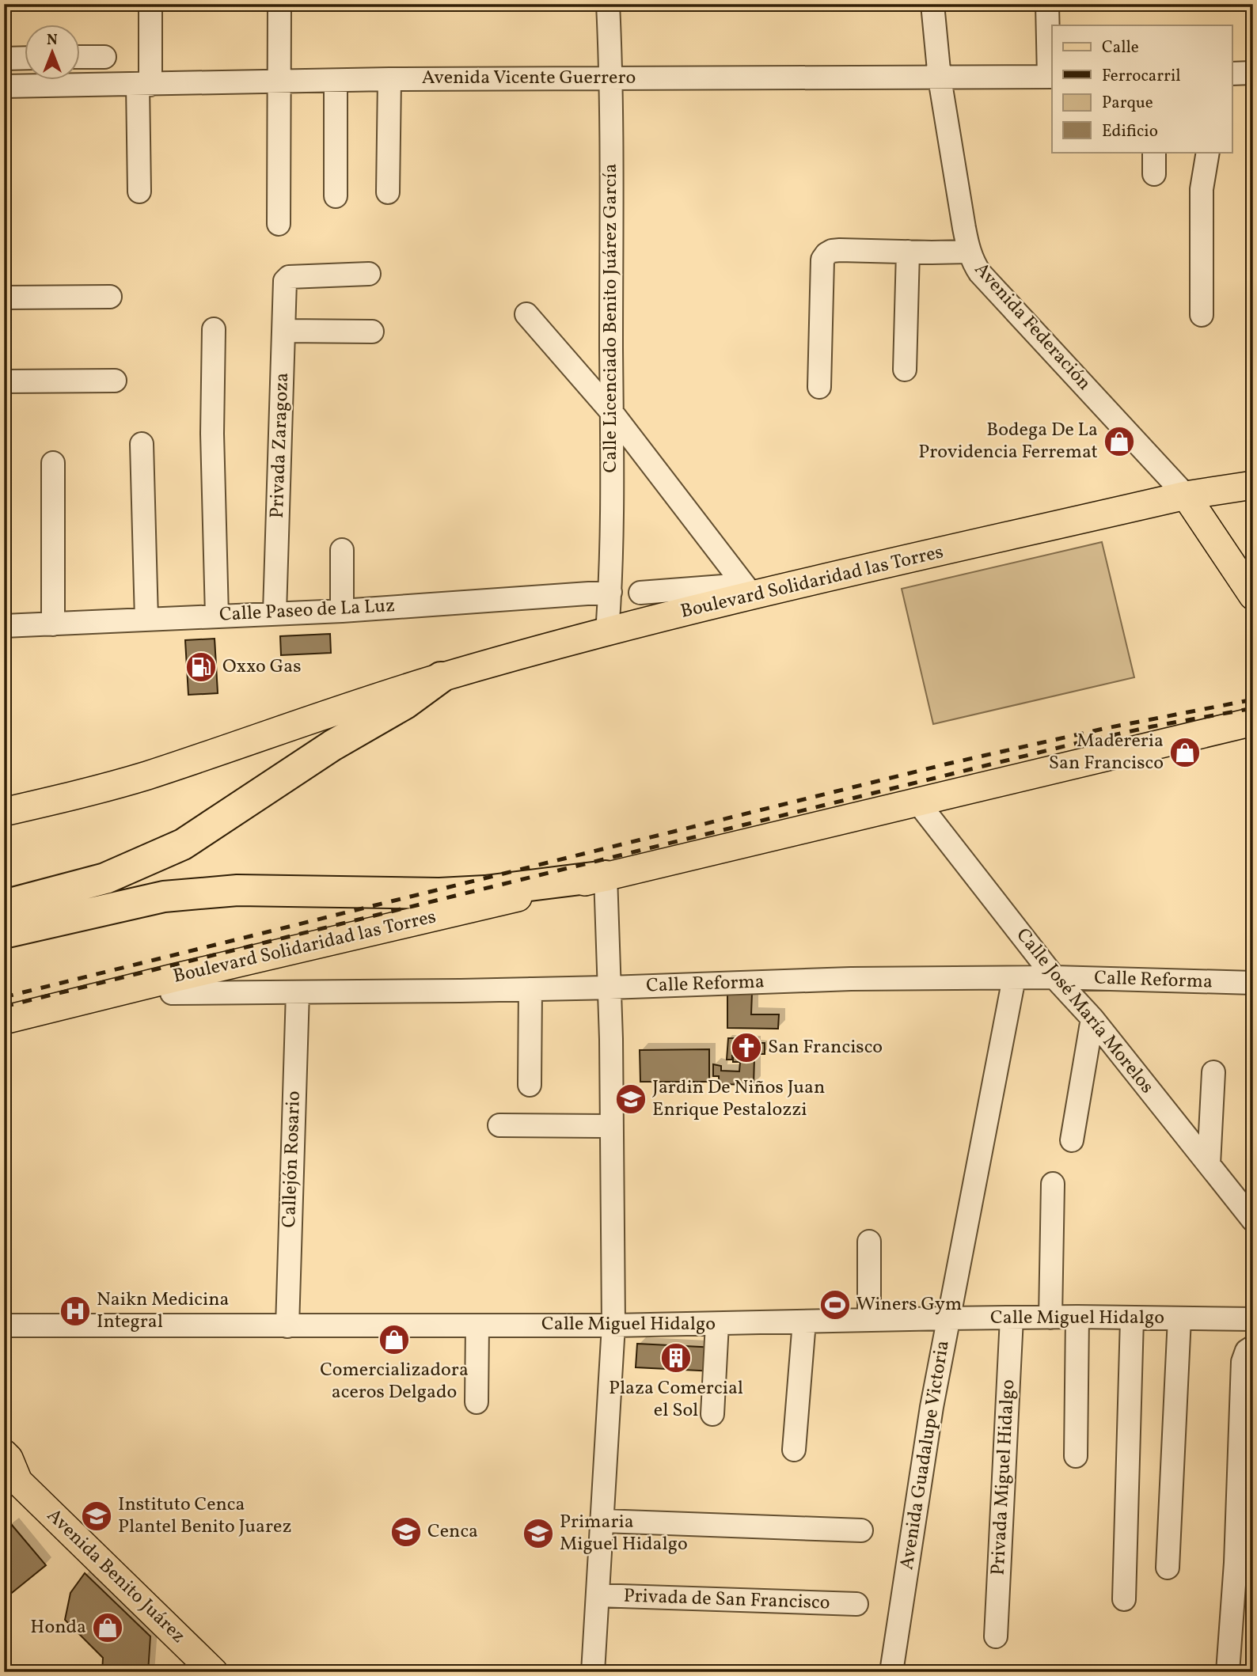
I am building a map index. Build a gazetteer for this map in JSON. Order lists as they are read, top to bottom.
{
  "streets": {
    "highway": ["Boulevard Solidaridad las Torres"],
    "main road": ["Avenida Federación", "Avenida Benito Juárez"],
    "street": [
      "Avenida Vicente Guerrero",
      "Calle Licenciado Benito Juárez García",
      "Privada Zaragoza",
      "Calle Paseo de La Luz",
      "Calle Reforma",
      "Calle José María Morelos",
      "Callejón Rosario",
      "Calle Miguel Hidalgo",
      "Avenida Guadalupe Victoria",
      "Privada Miguel Hidalgo",
      "Privada de San Francisco"
    ]
  },
  "crossings": [
    ["Avenida Vicente Guerrero", "Calle Licenciado Benito Juárez García"],
    ["Avenida Vicente Guerrero", "Avenida Federación"],
    ["Calle Licenciado Benito Juárez García", "Boulevard Solidaridad las Torres"],
    ["Calle Licenciado Benito Juárez García", "Calle Paseo de La Luz"],
    ["Avenida Federación", "Boulevard Solidaridad las Torres"],
    ["Privada Zaragoza", "Calle Paseo de La Luz"],
    ["Boulevard Solidaridad las Torres", "Calle Reforma"],
    ["Boulevard Solidaridad las Torres", "Calle José María Morelos"],
    ["Calle Reforma", "Calle José María Morelos"],
    ["Calle Reforma", "Callejón Rosario"],
    ["Calle Reforma", "Avenida Guadalupe Victoria"],
    ["Callejón Rosario", "Calle Miguel Hidalgo"],
    ["Calle Miguel Hidalgo", "Avenida Guadalupe Victoria"],
    ["Calle Miguel Hidalgo", "Privada Miguel Hidalgo"]
  ],
  "places": {
    "shop": [
      "Bodega De La Providencia Ferremat",
      "Madereria San Francisco",
      "Comercializadora aceros Delgado",
      "Honda"
    ],
    "fuel station": ["Oxxo Gas"],
    "church": ["San Francisco"],
    "school or university": [
      "Jardin De Niños Juan Enrique Pestalozzi",
      "Instituto Cenca Plantel Benito Juarez",
      "Cenca",
      "Primaria Miguel Hidalgo"
    ],
    "sports": ["Winers Gym"],
    "hospital": ["Naikn Medicina Integral"],
    "building": ["Plaza Comercial el Sol"]
  },
  "legend": [
    "Calle",
    "Ferrocarril",
    "Parque",
    "Edificio"
  ],
  "north": "top"
}
